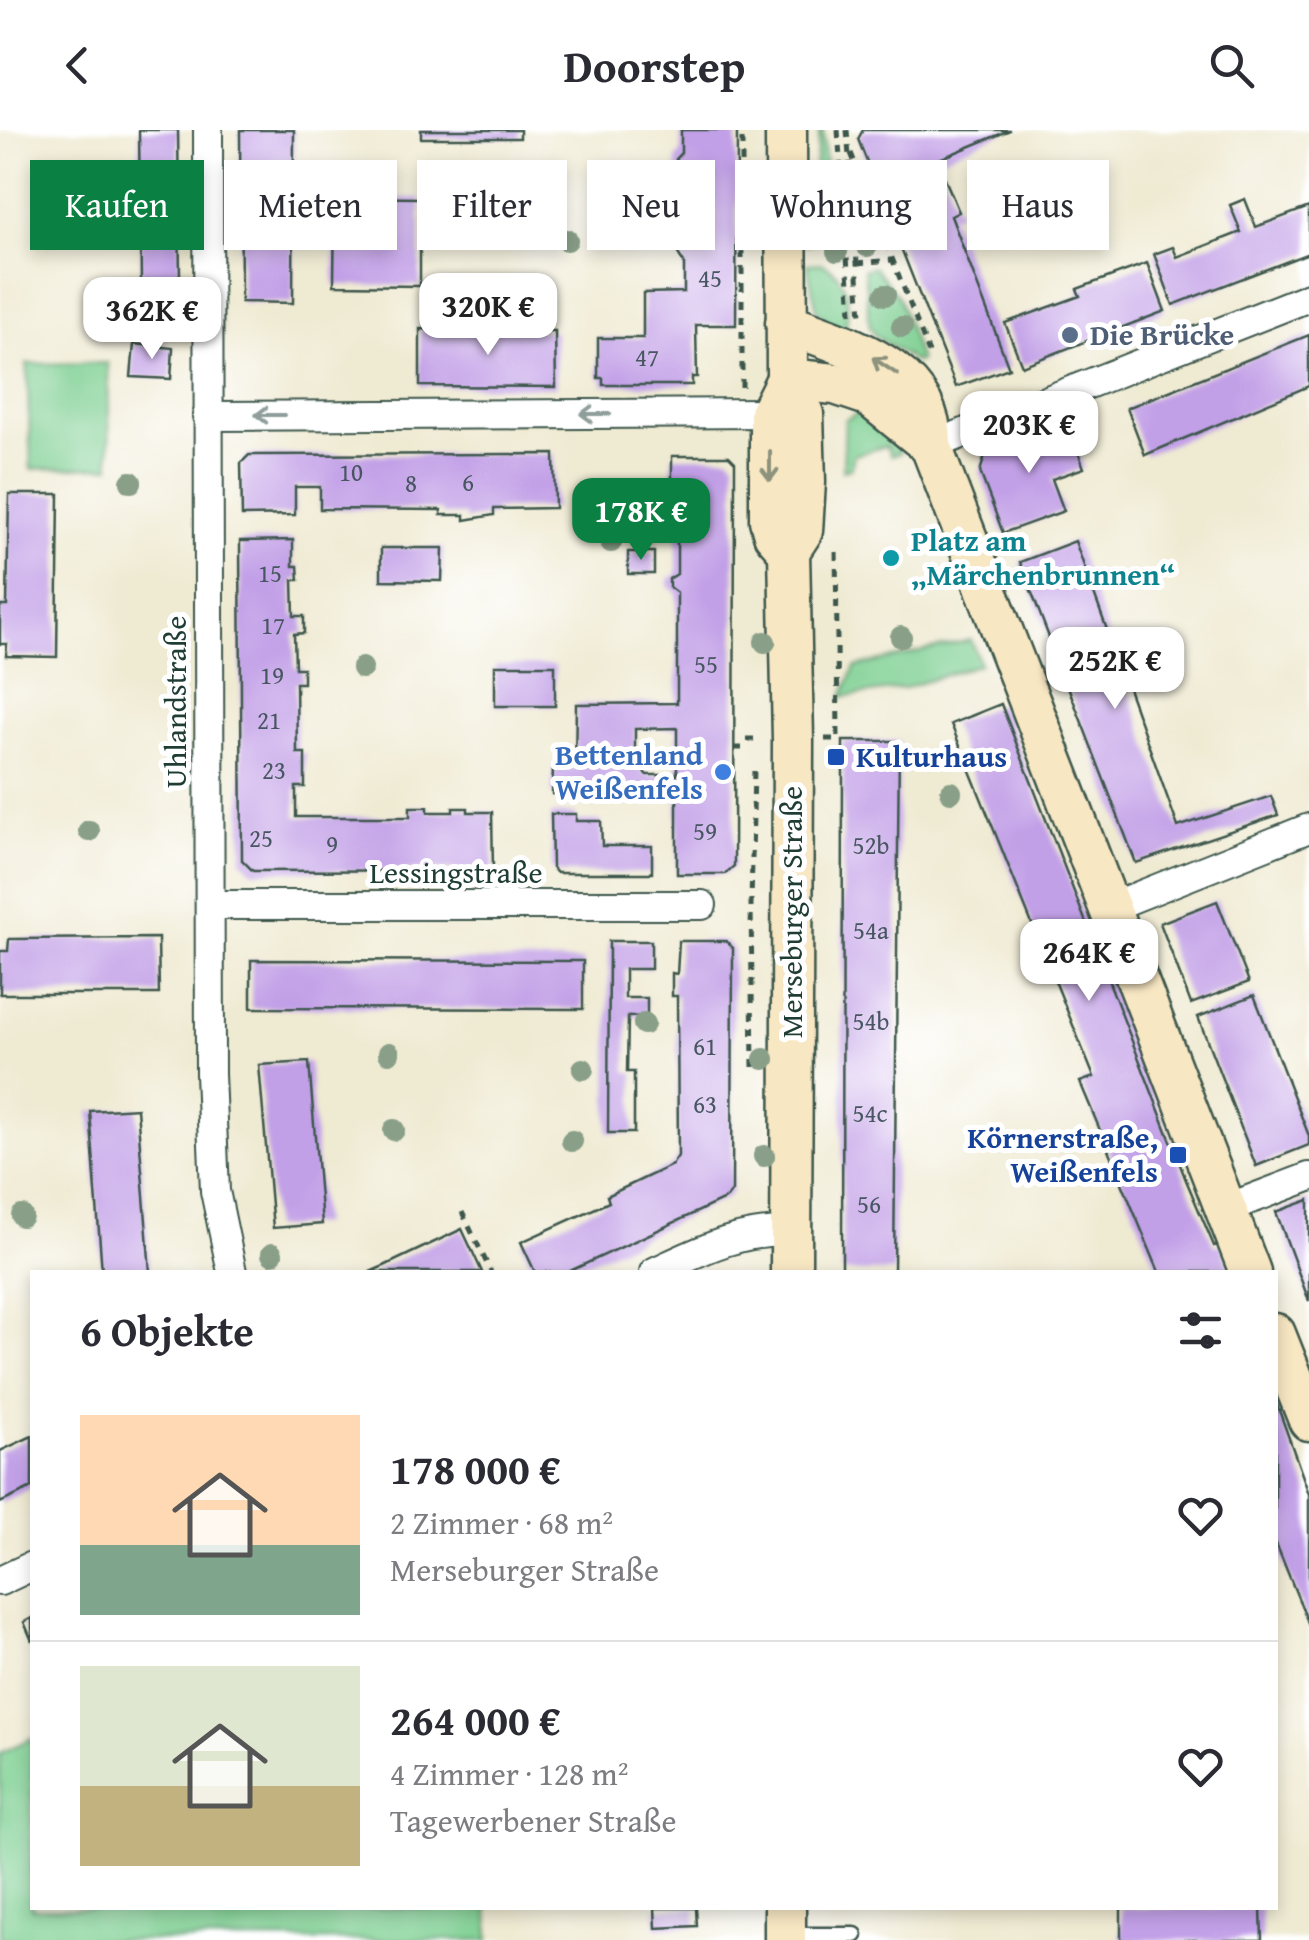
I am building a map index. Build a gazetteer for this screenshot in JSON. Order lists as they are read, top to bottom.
{
  "streets": {
    "street": ["Uhlandstraße", "Lessingstraße", "Merseburger Straße"]
  },
  "crossings": [
    ["Uhlandstraße", "Lessingstraße"]
  ],
  "places": {
    "other": ["Die Brücke", "Platz am „Märchenbrunnen“", "Bettenland Weißenfels"],
    "transit": ["Kulturhaus", "Körnerstraße, Weißenfels"]
  },
  "house_numbers": [
    "45",
    "47",
    "10",
    "6",
    "8",
    "15",
    "17",
    "55",
    "19",
    "21",
    "23",
    "59",
    "25",
    "9",
    "52b",
    "54a",
    "54b",
    "61",
    "63",
    "54c",
    "56"
  ],
  "page": {
    "header": "Doorstep",
    "chip": [
      "Kaufen",
      "Mieten",
      "Filter",
      "Neu",
      "Wohnung",
      "Haus"
    ],
    "price": [
      "320K €",
      "362K €",
      "203K €",
      "178K €",
      "252K €",
      "264K €"
    ],
    "heading": "6 Objekte",
    "list": [
      {
        "name": "178 000 €",
        "note": "2 Zimmer · 68 m² · Merseburger Straße"
      },
      {
        "name": "264 000 €",
        "note": "4 Zimmer · 128 m² · Tagewerbener Straße"
      }
    ]
  }
}
